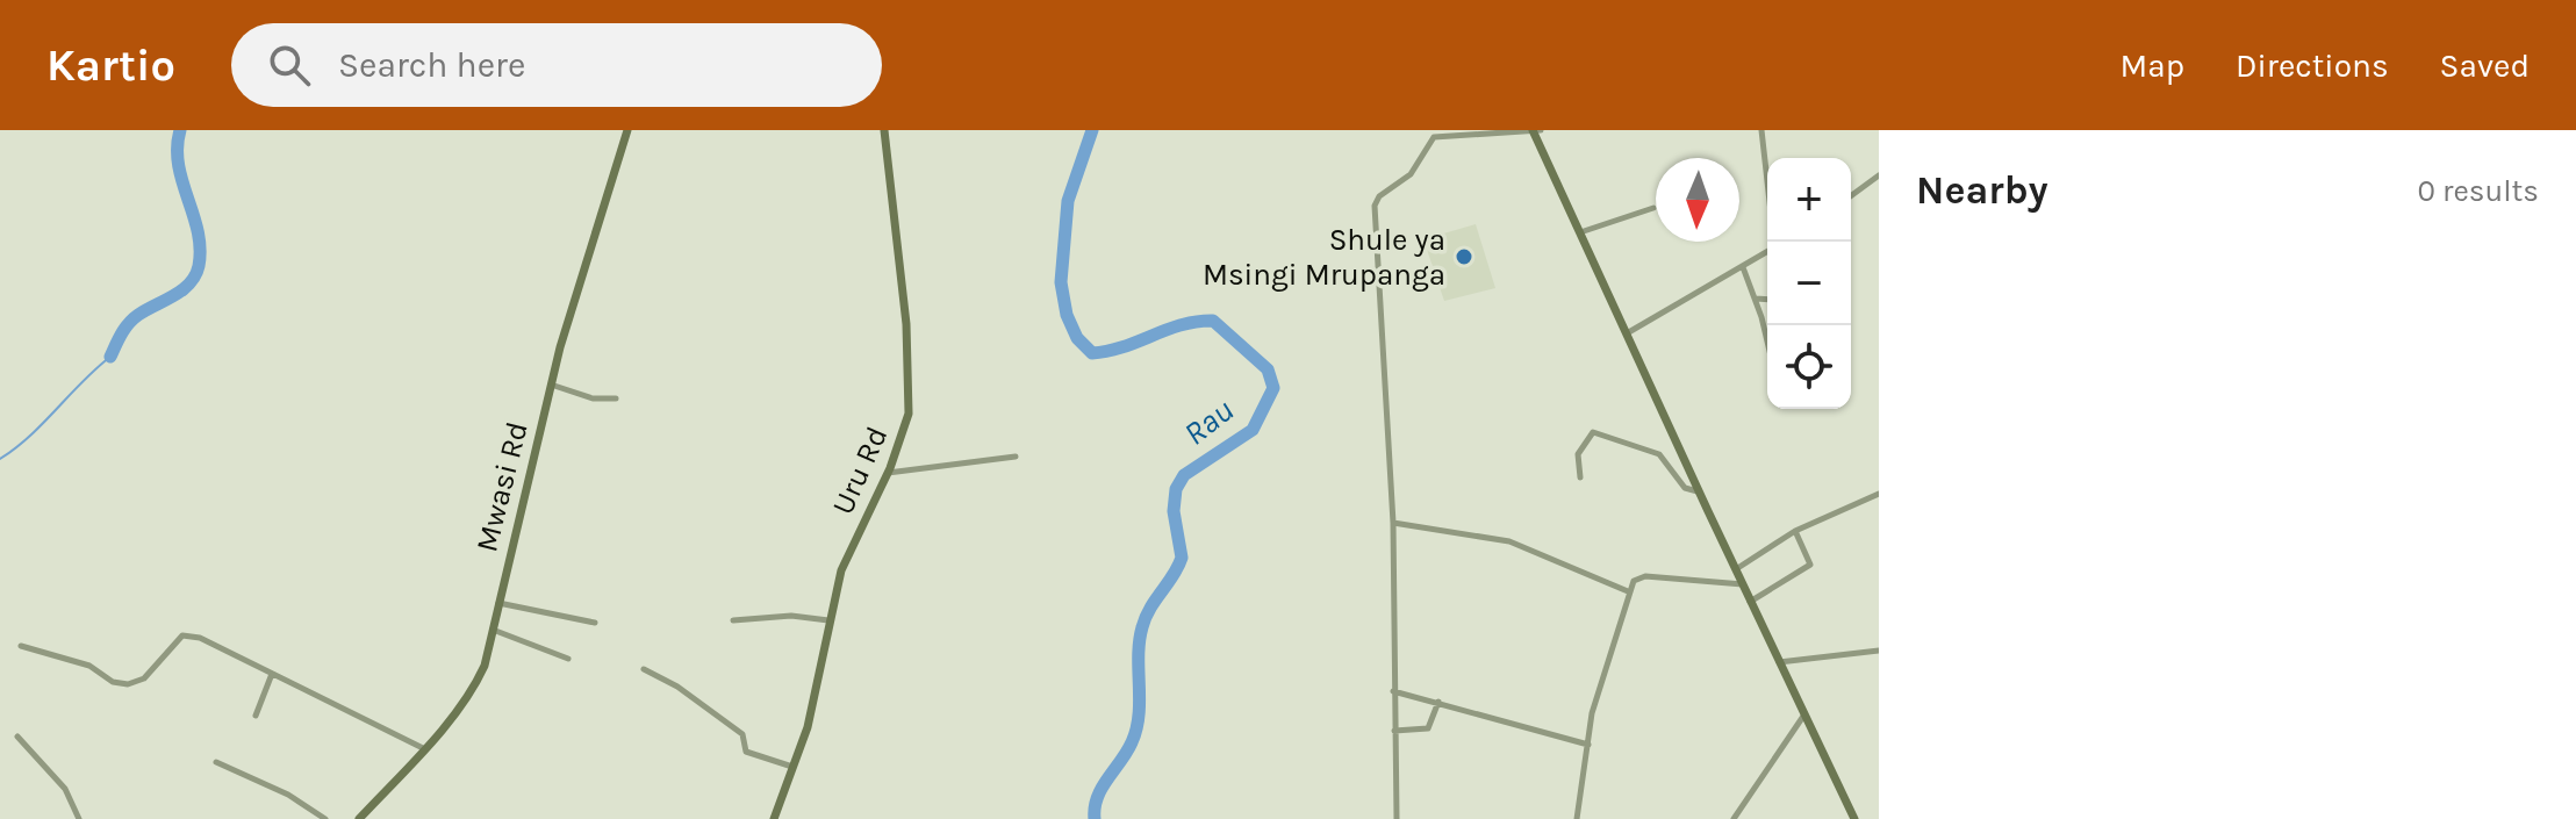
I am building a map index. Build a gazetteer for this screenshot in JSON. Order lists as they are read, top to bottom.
{
  "streets": {
    "street": ["Uru Rd", "Mwasi Rd"]
  },
  "water": ["Rau"],
  "places": ["Shule ya Msingi Mrupanga"],
  "north": "bottom",
  "page": {
    "header": "Kartio",
    "search": "Search here",
    "nav": ["Map", "Directions", "Saved"],
    "heading": ["Nearby", "0 results"],
    "map_buttons": ["+", "−"]
  }
}
